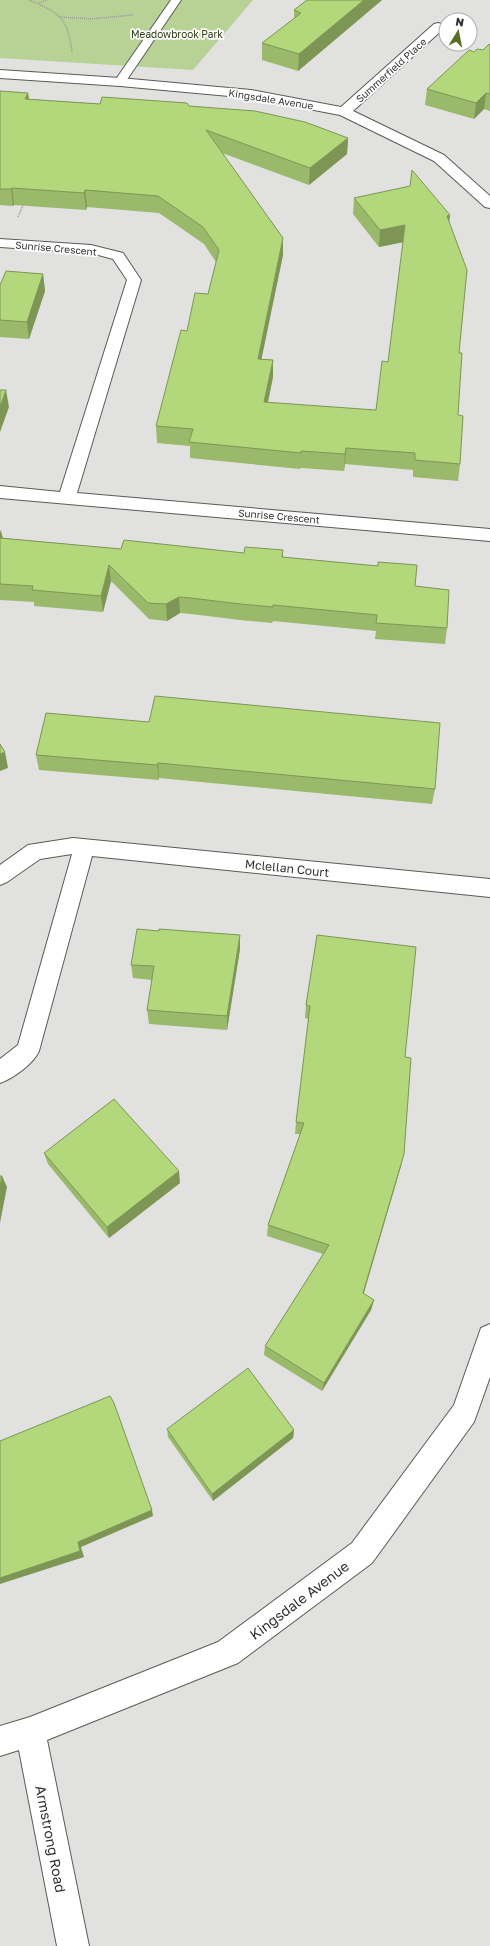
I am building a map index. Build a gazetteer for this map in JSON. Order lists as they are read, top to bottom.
{
  "streets": {
    "street": [
      "Summerfield Place",
      "Kingsdale Avenue",
      "Sunrise Crescent",
      "Mclellan Court",
      "Armstrong Road"
    ]
  },
  "crossings": [
    ["Summerfield Place", "Kingsdale Avenue"],
    ["Kingsdale Avenue", "Armstrong Road"]
  ],
  "parks": ["Meadowbrook Park"],
  "north": "top"
}
